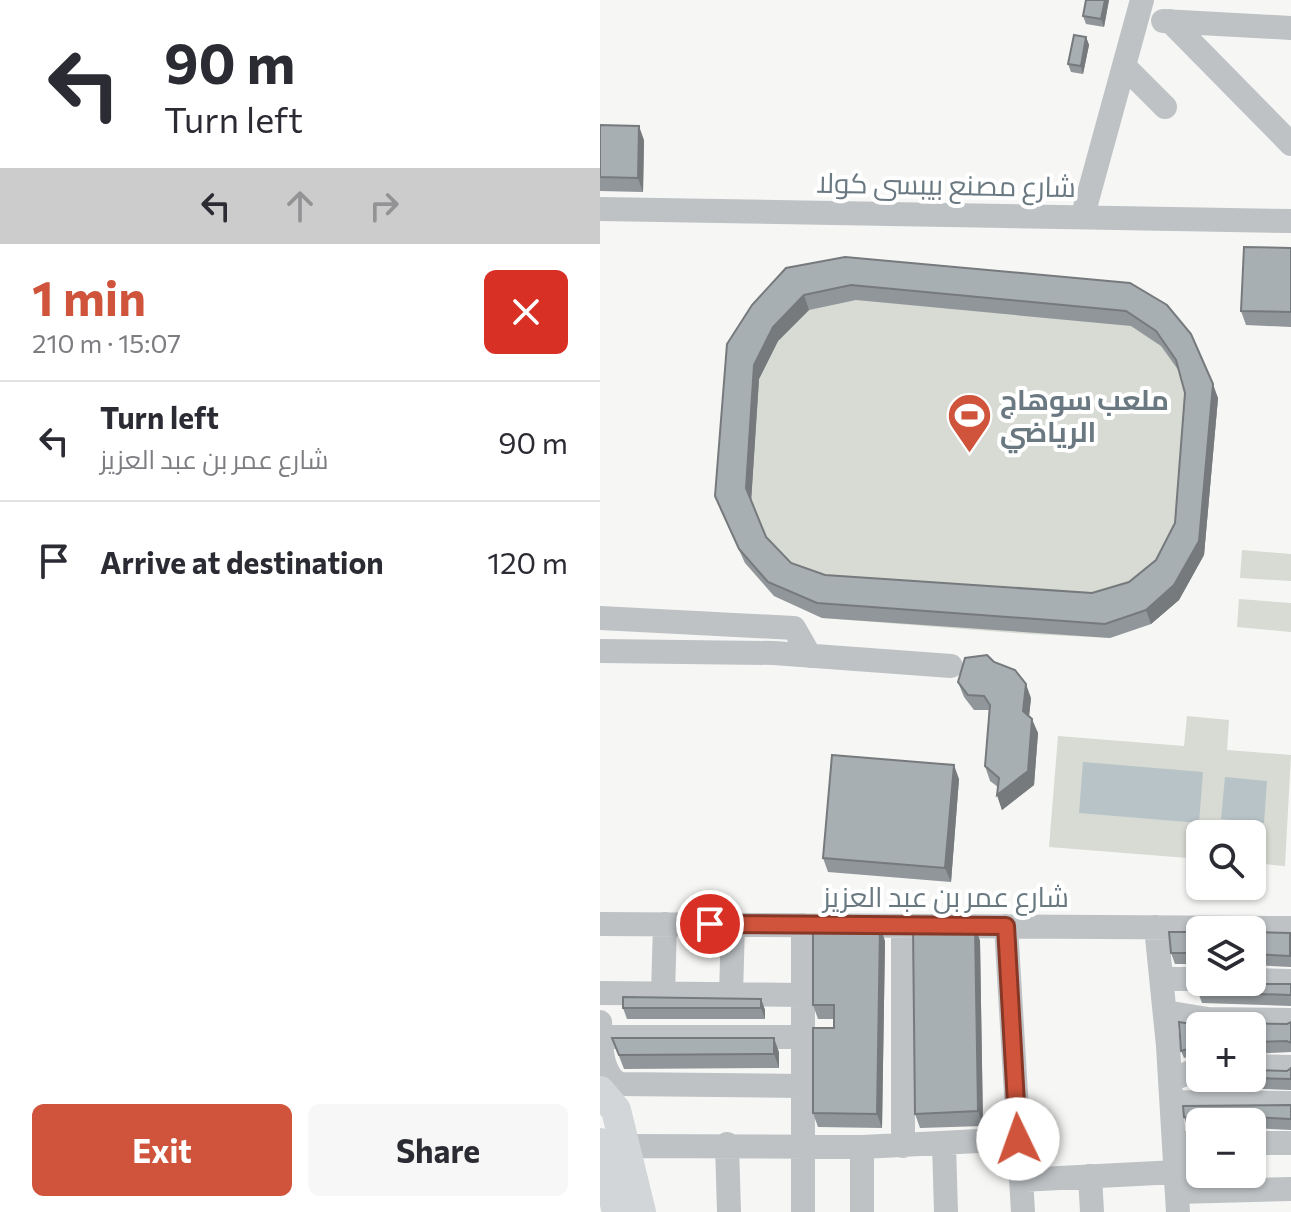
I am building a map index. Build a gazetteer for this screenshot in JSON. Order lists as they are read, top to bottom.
{
  "streets": {
    "street": ["شارع مصنع بيبسى كولا", "شارع عمر بن عبد العزيز"]
  },
  "places": {
    "sports": ["ملعب سوهاج الرياضي"]
  },
  "page": {
    "turn": ["90 m", "Turn left"],
    "heading": ["1 min", "210 m · 15:07"],
    "list": [
      {
        "name": "Turn left",
        "note": "شارع عمر بن عبد العزيز",
        "value": "90 m"
      },
      {
        "name": "Arrive at destination",
        "value": "120 m"
      }
    ],
    "map_buttons": ["+", "−"],
    "buttons": ["Exit", "Share"]
  }
}
